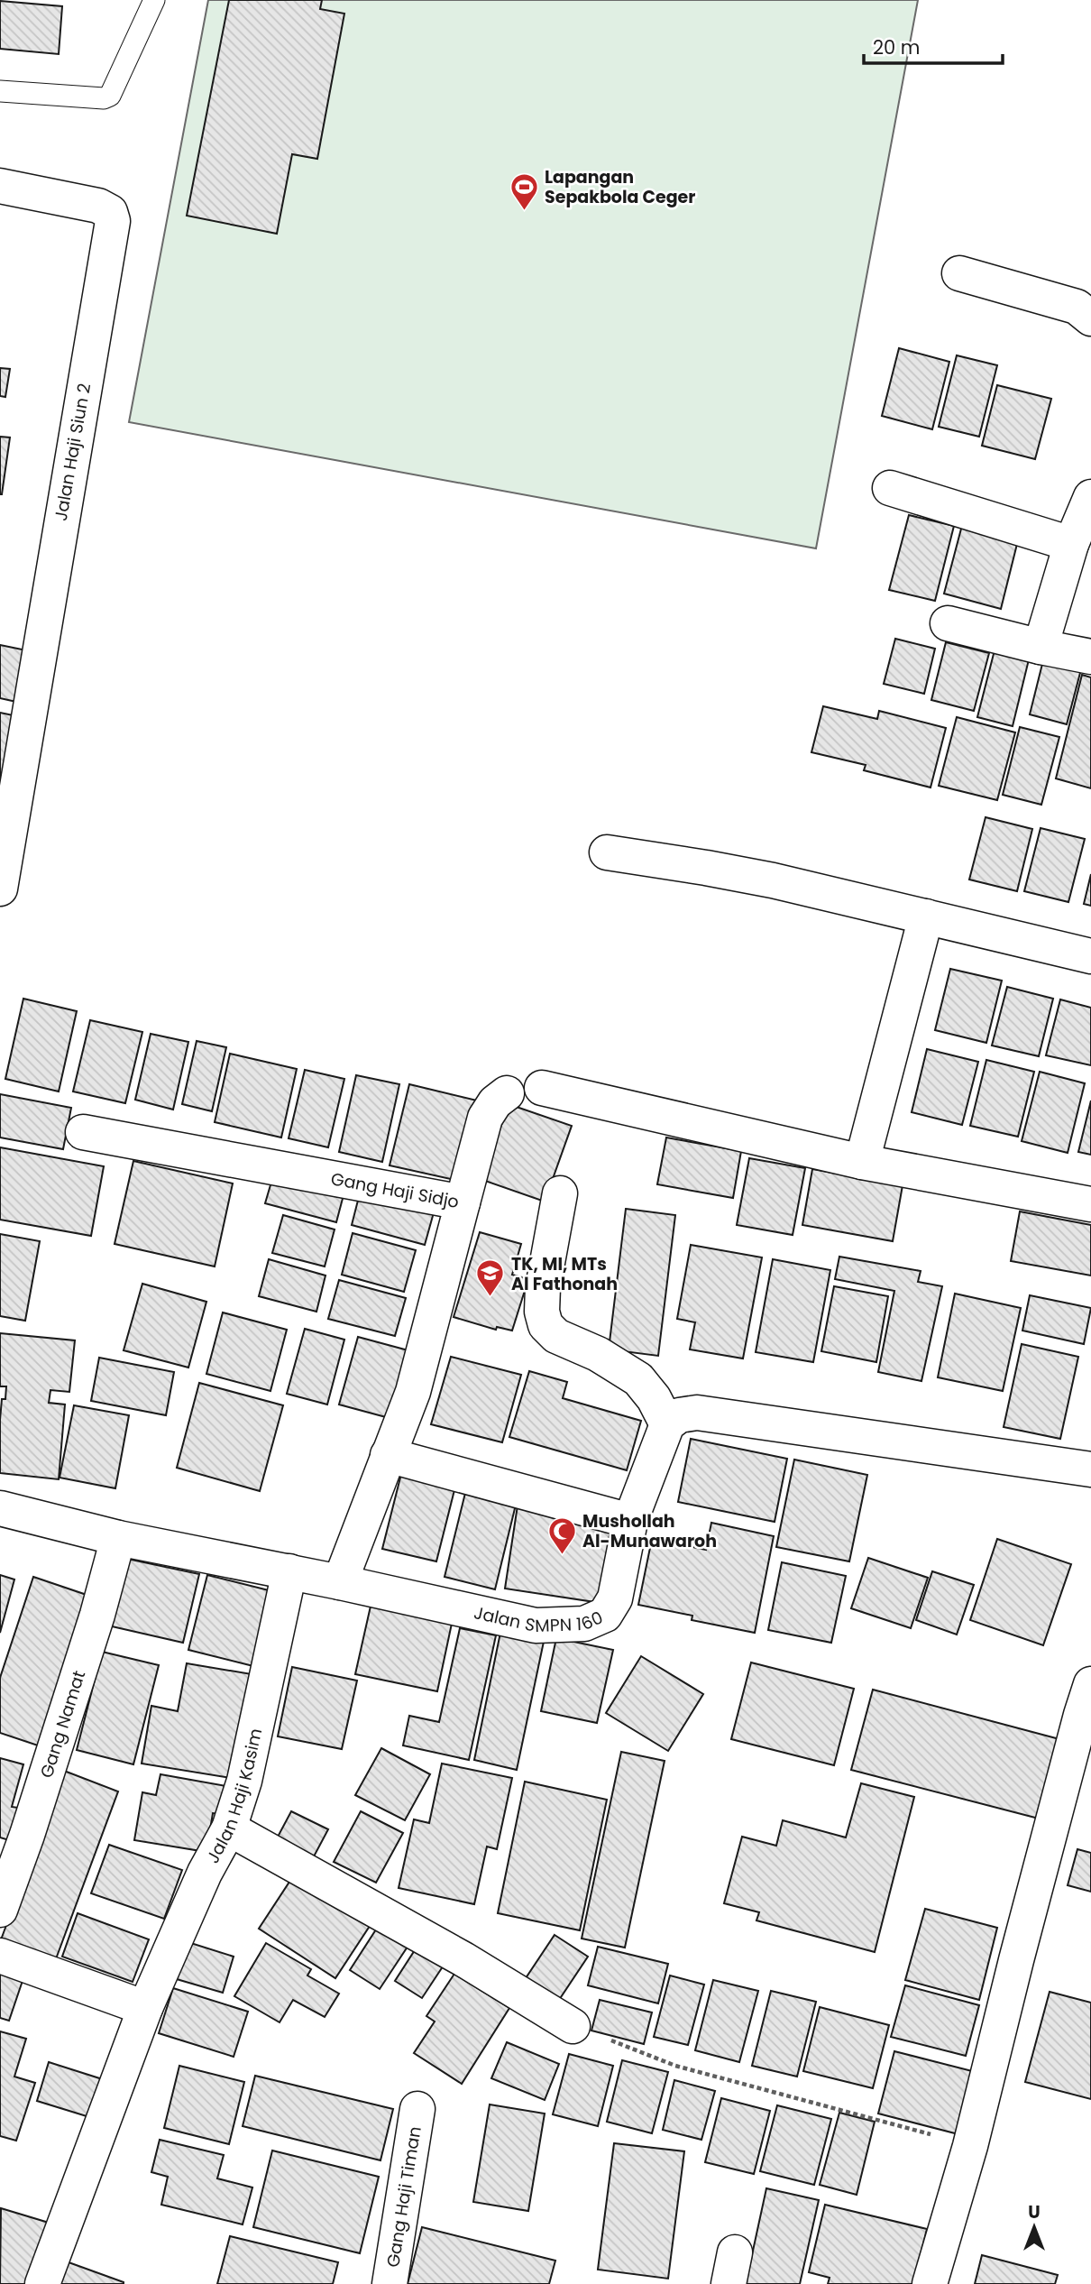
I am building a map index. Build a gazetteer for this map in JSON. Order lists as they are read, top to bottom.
{
  "streets": {
    "street": [
      "Jalan Haji Siun 2",
      "Gang Haji Sidjo",
      "Jalan SMPN 160",
      "Gang Namat",
      "Jalan Haji Kasim",
      "Gang Haji Timan"
    ]
  },
  "crossings": [
    ["Gang Haji Sidjo", "Jalan SMPN 160"],
    ["Jalan SMPN 160", "Gang Namat"],
    ["Jalan SMPN 160", "Jalan Haji Kasim"]
  ],
  "places": {
    "sports": ["Lapangan Sepakbola Ceger"],
    "school or university": ["TK, MI, MTs Al Fathonah"],
    "mosque": ["Mushollah Al-Munawaroh"]
  },
  "scale_bar": "20 m",
  "north": "top"
}
